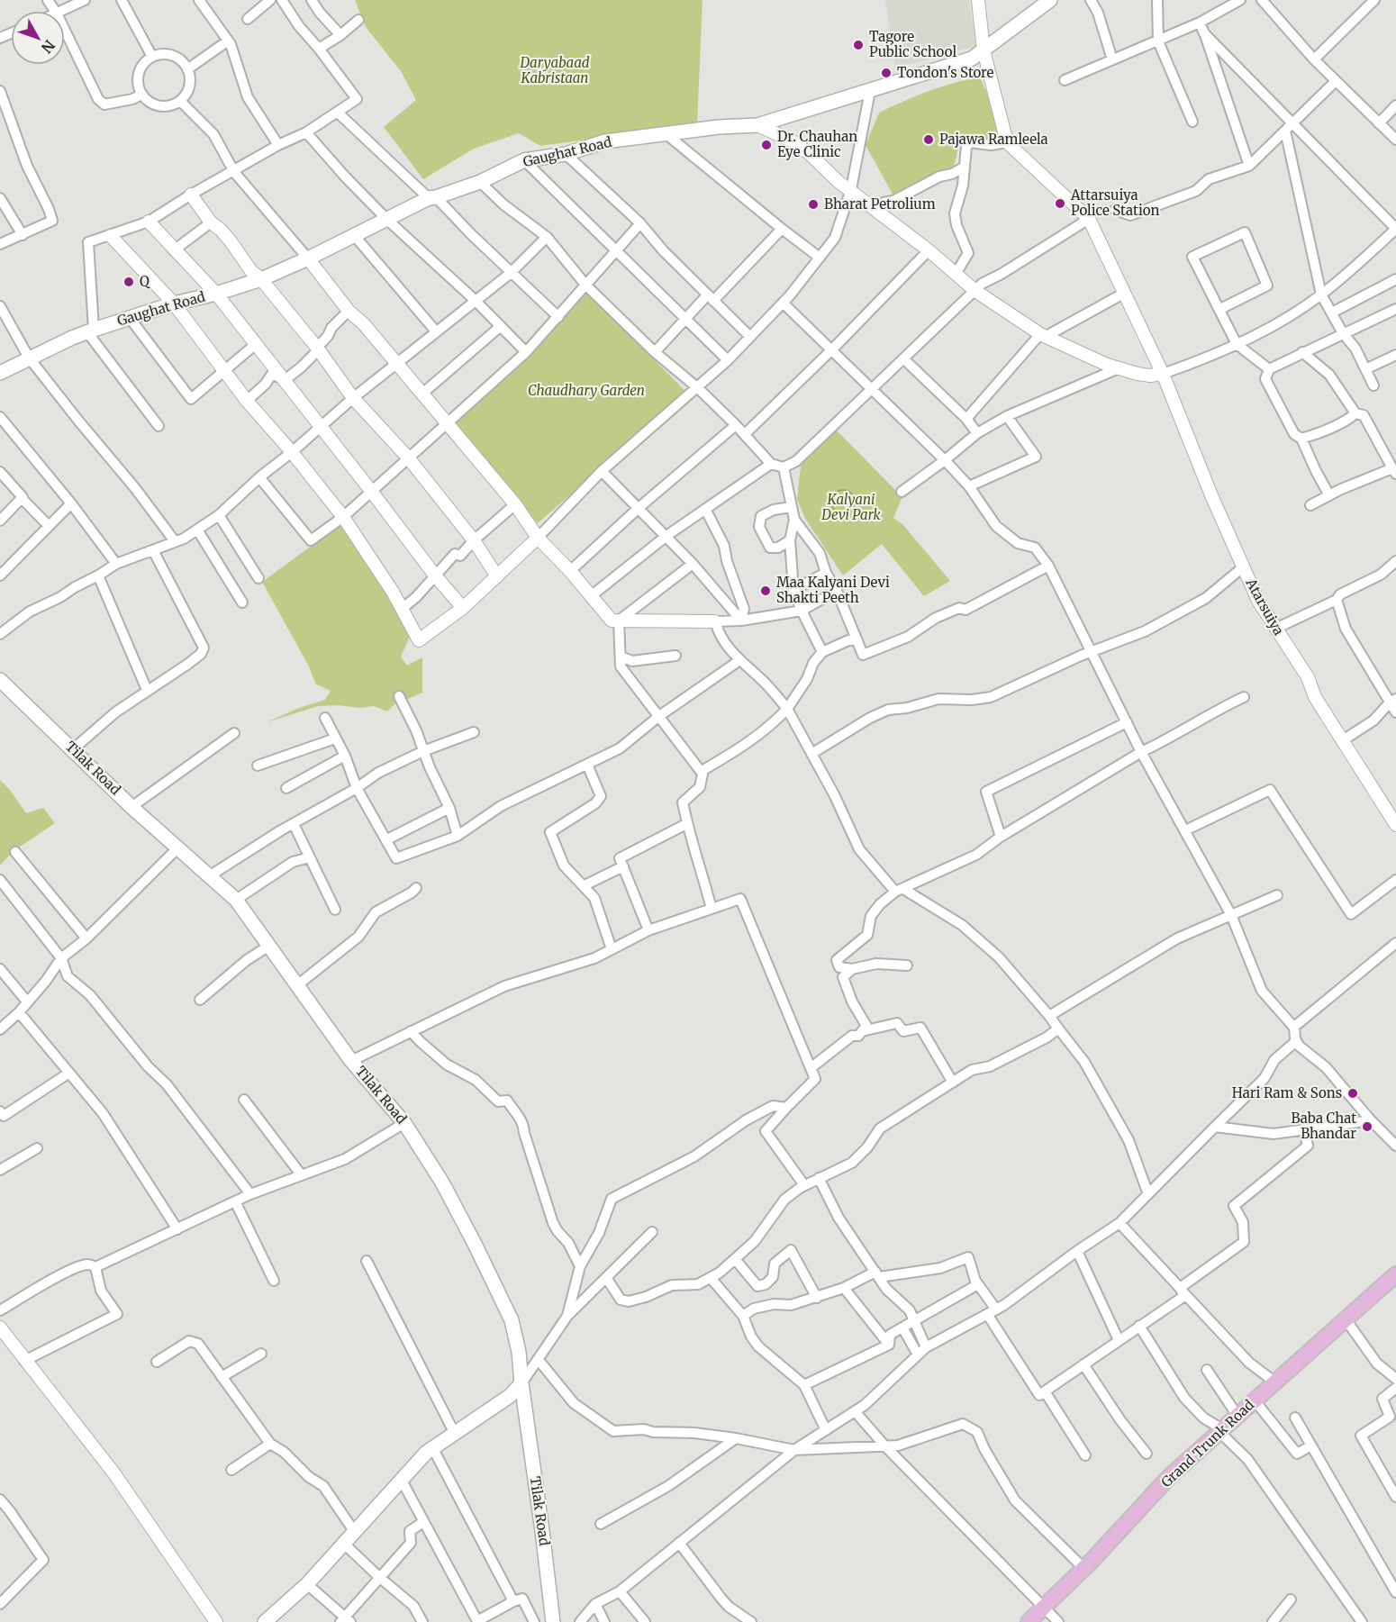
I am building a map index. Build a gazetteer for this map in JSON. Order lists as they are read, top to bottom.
{
  "streets": {
    "main road": ["Gaughat Road", "Tilak Road", "Grand Trunk Road"],
    "street": ["Atarsuiya"]
  },
  "parks": ["Daryabaad Kabristaan", "Chaudhary Garden", "Kalyani Devi Park"],
  "places": [
    "Tagore Public School",
    "Tondon's Store",
    "Pajawa Ramleela",
    "Dr. Chauhan Eye Clinic",
    "Attarsuiya Police Station",
    "Bharat Petrolium",
    "Q",
    "Maa Kalyani Devi Shakti Peeth",
    "Hari Ram & Sons",
    "Baba Chat Bhandar"
  ],
  "north": "bottom right"
}
